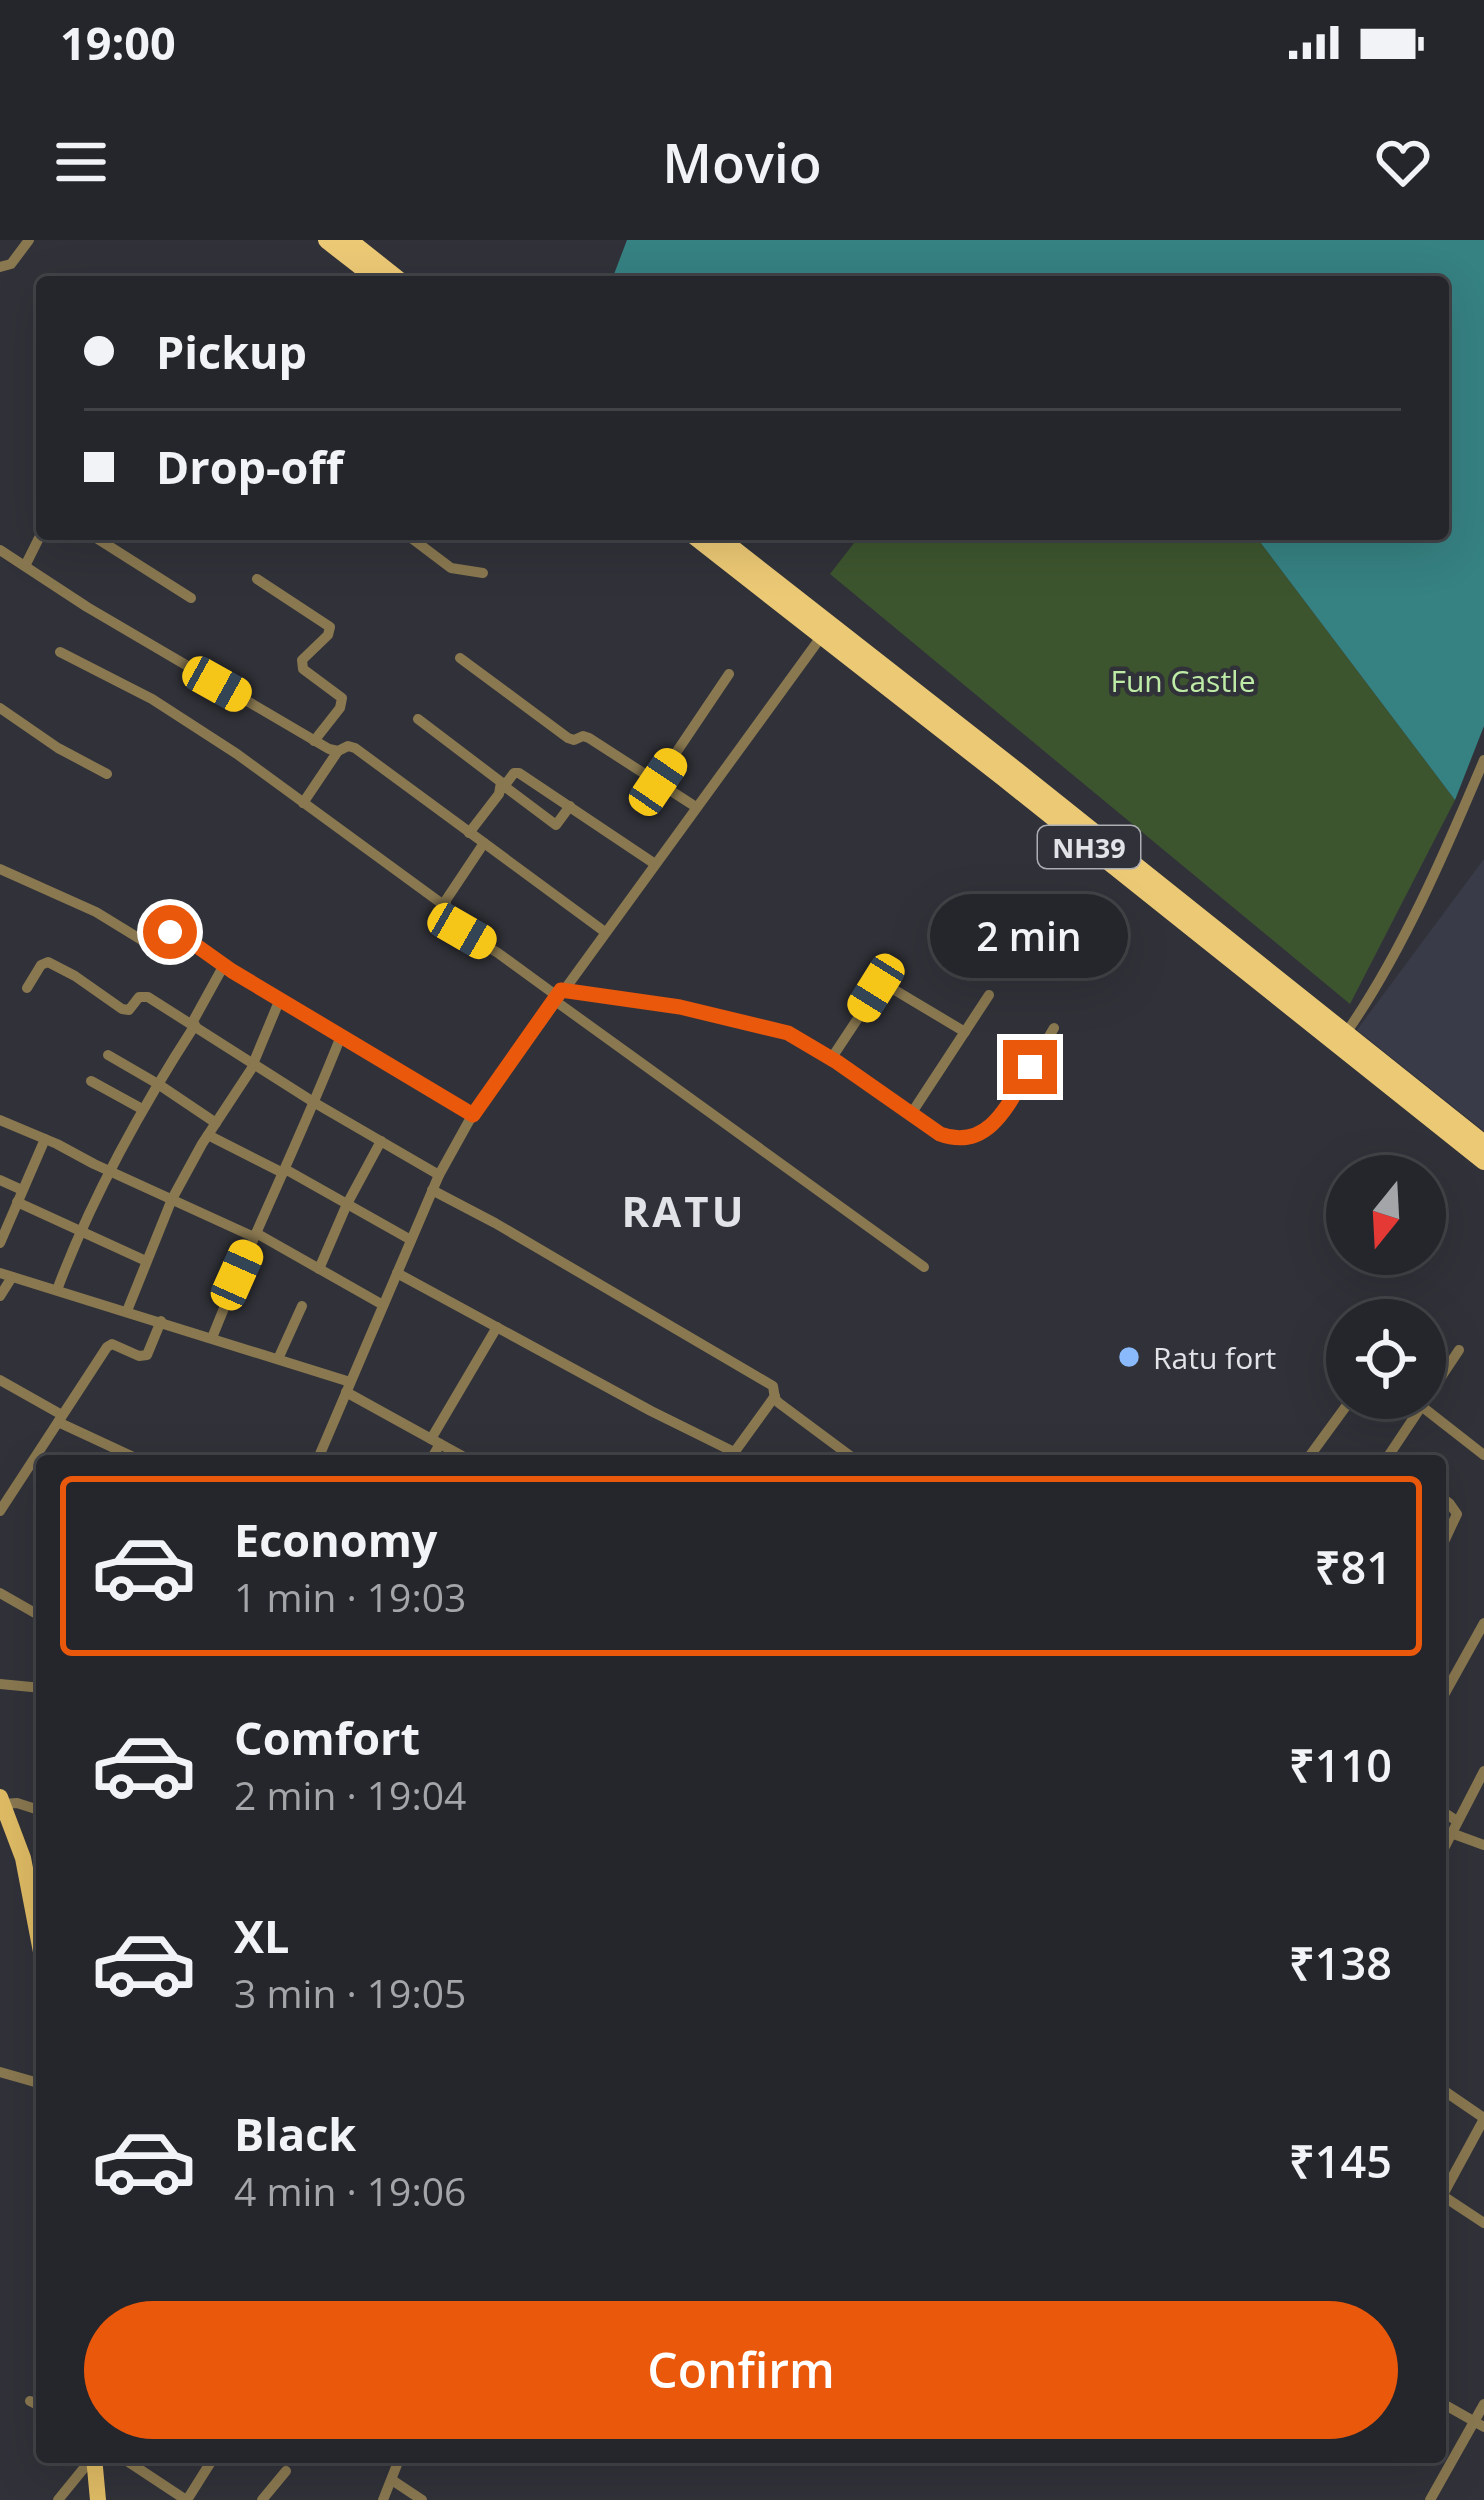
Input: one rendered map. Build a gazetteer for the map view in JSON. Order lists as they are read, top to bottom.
{
  "streets": {
    "highway": ["NH39"]
  },
  "districts": ["RATU"],
  "parks": ["Fun Castle"],
  "places": ["Ratu fort"],
  "north": "bottom",
  "page": {
    "status": "19:00",
    "header": "Movio",
    "banner": ["Pickup", "Drop-off"],
    "bubble": "2 min",
    "list": [
      {
        "name": "Economy",
        "note": "1 min · 19:03",
        "value": "₹81"
      },
      {
        "name": "Comfort",
        "note": "2 min · 19:04",
        "value": "₹110"
      },
      {
        "name": "XL",
        "note": "3 min · 19:05",
        "value": "₹138"
      },
      {
        "name": "Black",
        "note": "4 min · 19:06",
        "value": "₹145"
      }
    ],
    "buttons": "Confirm"
  }
}
